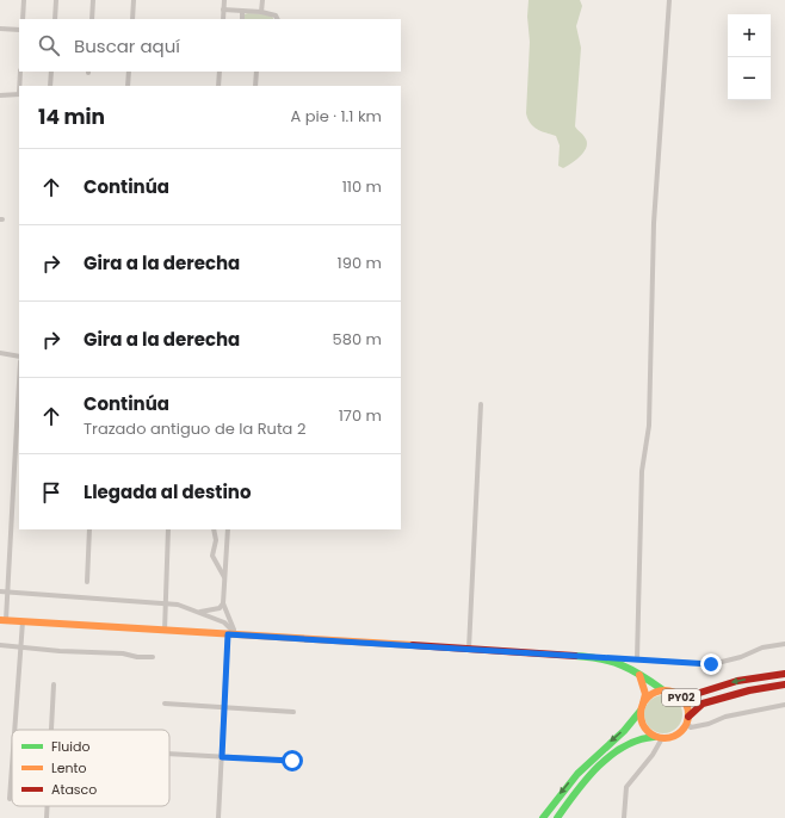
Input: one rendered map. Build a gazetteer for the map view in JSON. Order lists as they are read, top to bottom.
{
  "streets": {
    "main road": ["PY02"]
  },
  "legend": ["Fluido", "Lento", "Atasco"],
  "page": {
    "map_buttons": ["+", "−"],
    "search": "Buscar aquí",
    "heading": ["14 min", "A pie · 1.1 km"],
    "list": [
      ["Continúa", "110 m"],
      ["Gira a la derecha", "190 m"],
      ["Gira a la derecha", "580 m"],
      ["Continúa", "Trazado antiguo de la Ruta 2", "170 m"],
      "Llegada al destino"
    ]
  }
}
